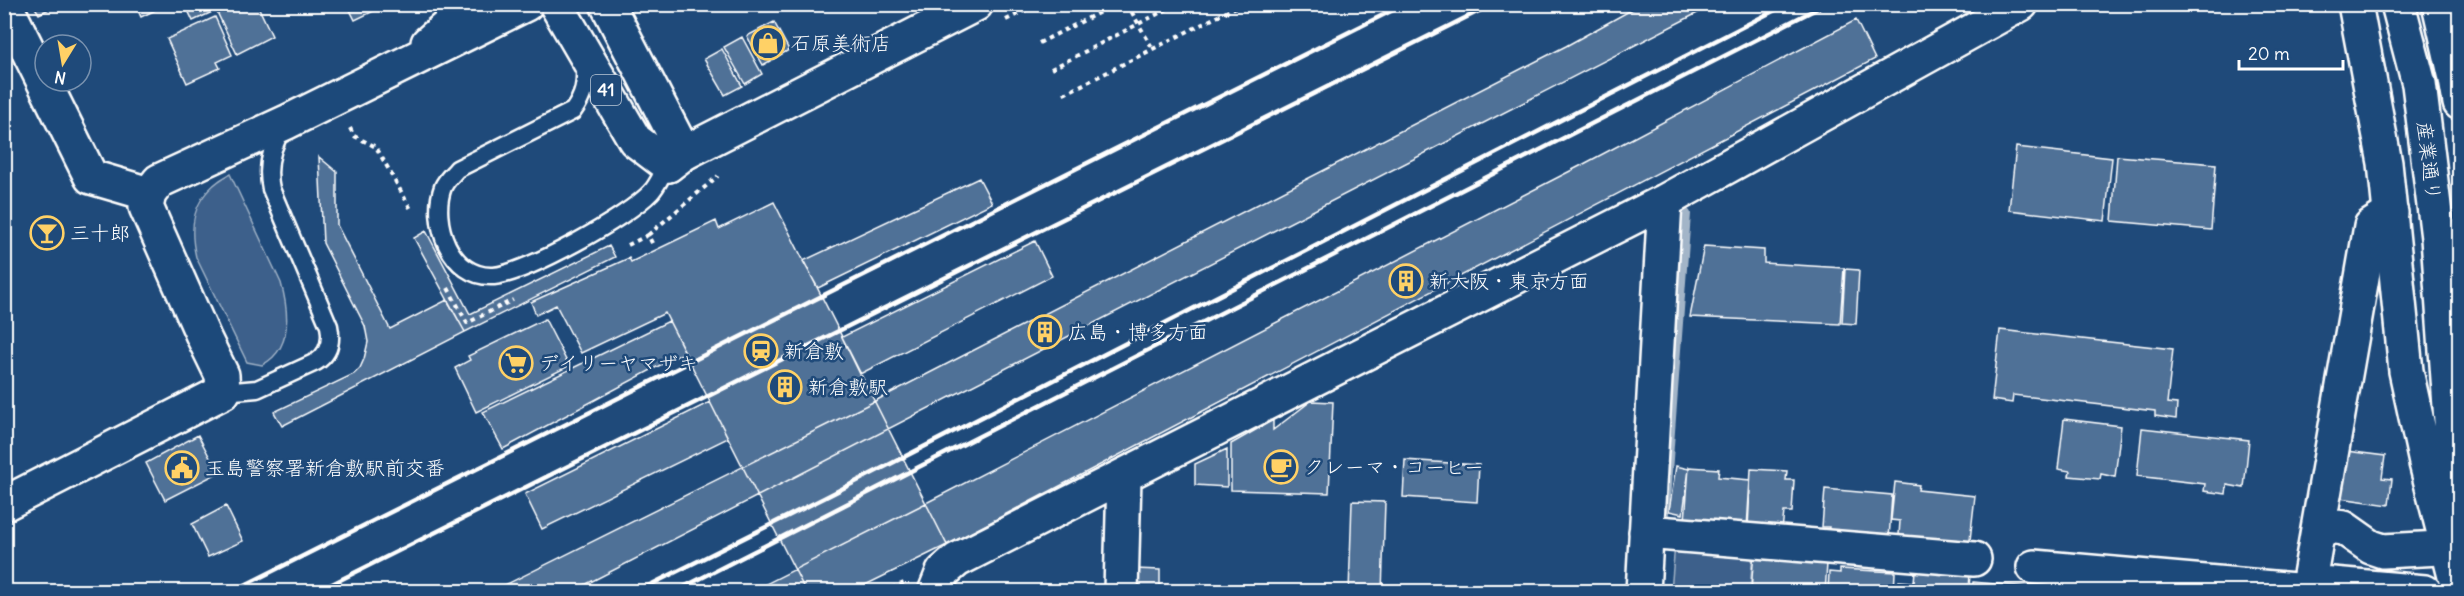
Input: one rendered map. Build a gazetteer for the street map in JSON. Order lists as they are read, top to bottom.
{
  "streets": {
    "street": ["41", "産業通り"]
  },
  "places": {
    "shop": ["石原美術店"],
    "bar": ["三十郎"],
    "building": ["新大阪・東京方面", "広島・博多方面", "新倉敷駅"],
    "station": ["新倉敷"],
    "supermarket": ["デイリーヤマザキ"],
    "cafe": ["クレーマ・コーヒー"],
    "public building": ["玉島警察署新倉敷駅前交番"]
  },
  "scale_bar": "20 m",
  "north": "bottom"
}
